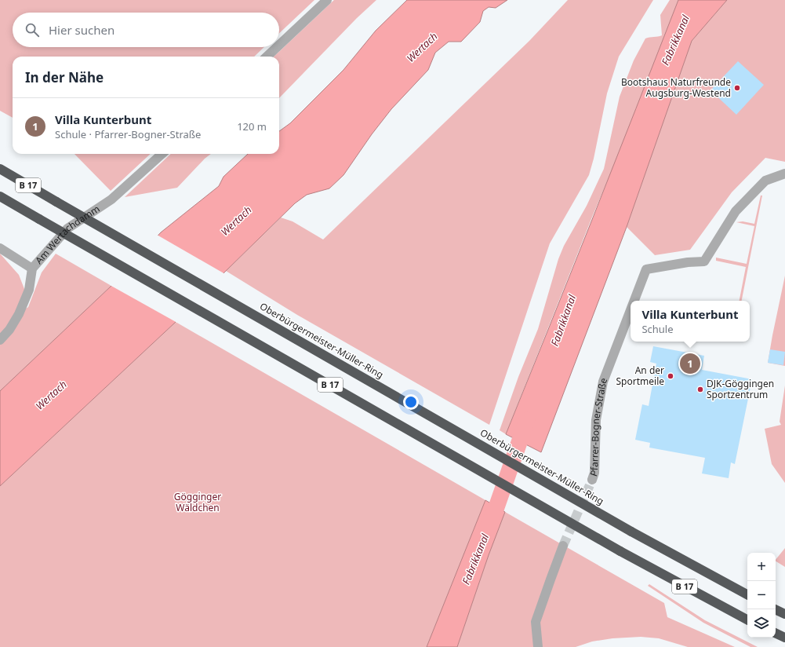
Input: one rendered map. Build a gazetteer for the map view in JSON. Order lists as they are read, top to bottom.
{
  "streets": {
    "highway": ["B 17", "Oberbürgermeister-Müller-Ring"],
    "street": ["Am Wertachdamm", "Pfarrer-Bogner-Straße"]
  },
  "water": ["Fabrikkanal", "Wertach"],
  "parks": ["Gögginger Wäldchen"],
  "places": ["Bootshaus Naturfreunde Augsburg-Westend", "An der Sportmeile", "DJK-Göggingen Sportzentrum"],
  "page": {
    "search": "Hier suchen",
    "heading": "In der Nähe",
    "list": [
      {
        "mark": "1",
        "name": "Villa Kunterbunt",
        "note": "Schule · Pfarrer-Bogner-Straße",
        "value": "120 m"
      }
    ],
    "popup": ["Villa Kunterbunt", "Schule"],
    "pins": "1",
    "map_buttons": ["+", "−"]
  }
}
